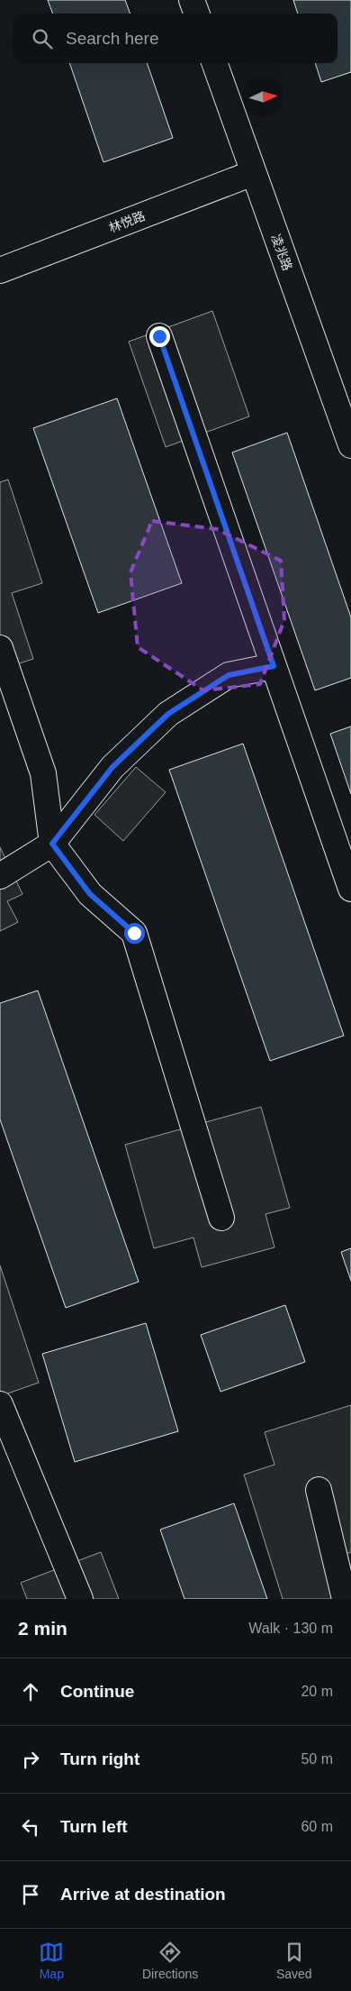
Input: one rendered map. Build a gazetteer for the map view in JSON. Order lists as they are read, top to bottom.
{
  "streets": {
    "street": ["林悦路", "凌兆路"]
  },
  "crossings": [
    ["林悦路", "凌兆路"]
  ],
  "north": "right",
  "page": {
    "search": "Search here",
    "heading": ["2 min", "Walk · 130 m"],
    "list": [
      ["Continue", "20 m"],
      ["Turn right", "50 m"],
      ["Turn left", "60 m"],
      "Arrive at destination"
    ],
    "nav": ["Map", "Directions", "Saved"]
  }
}
